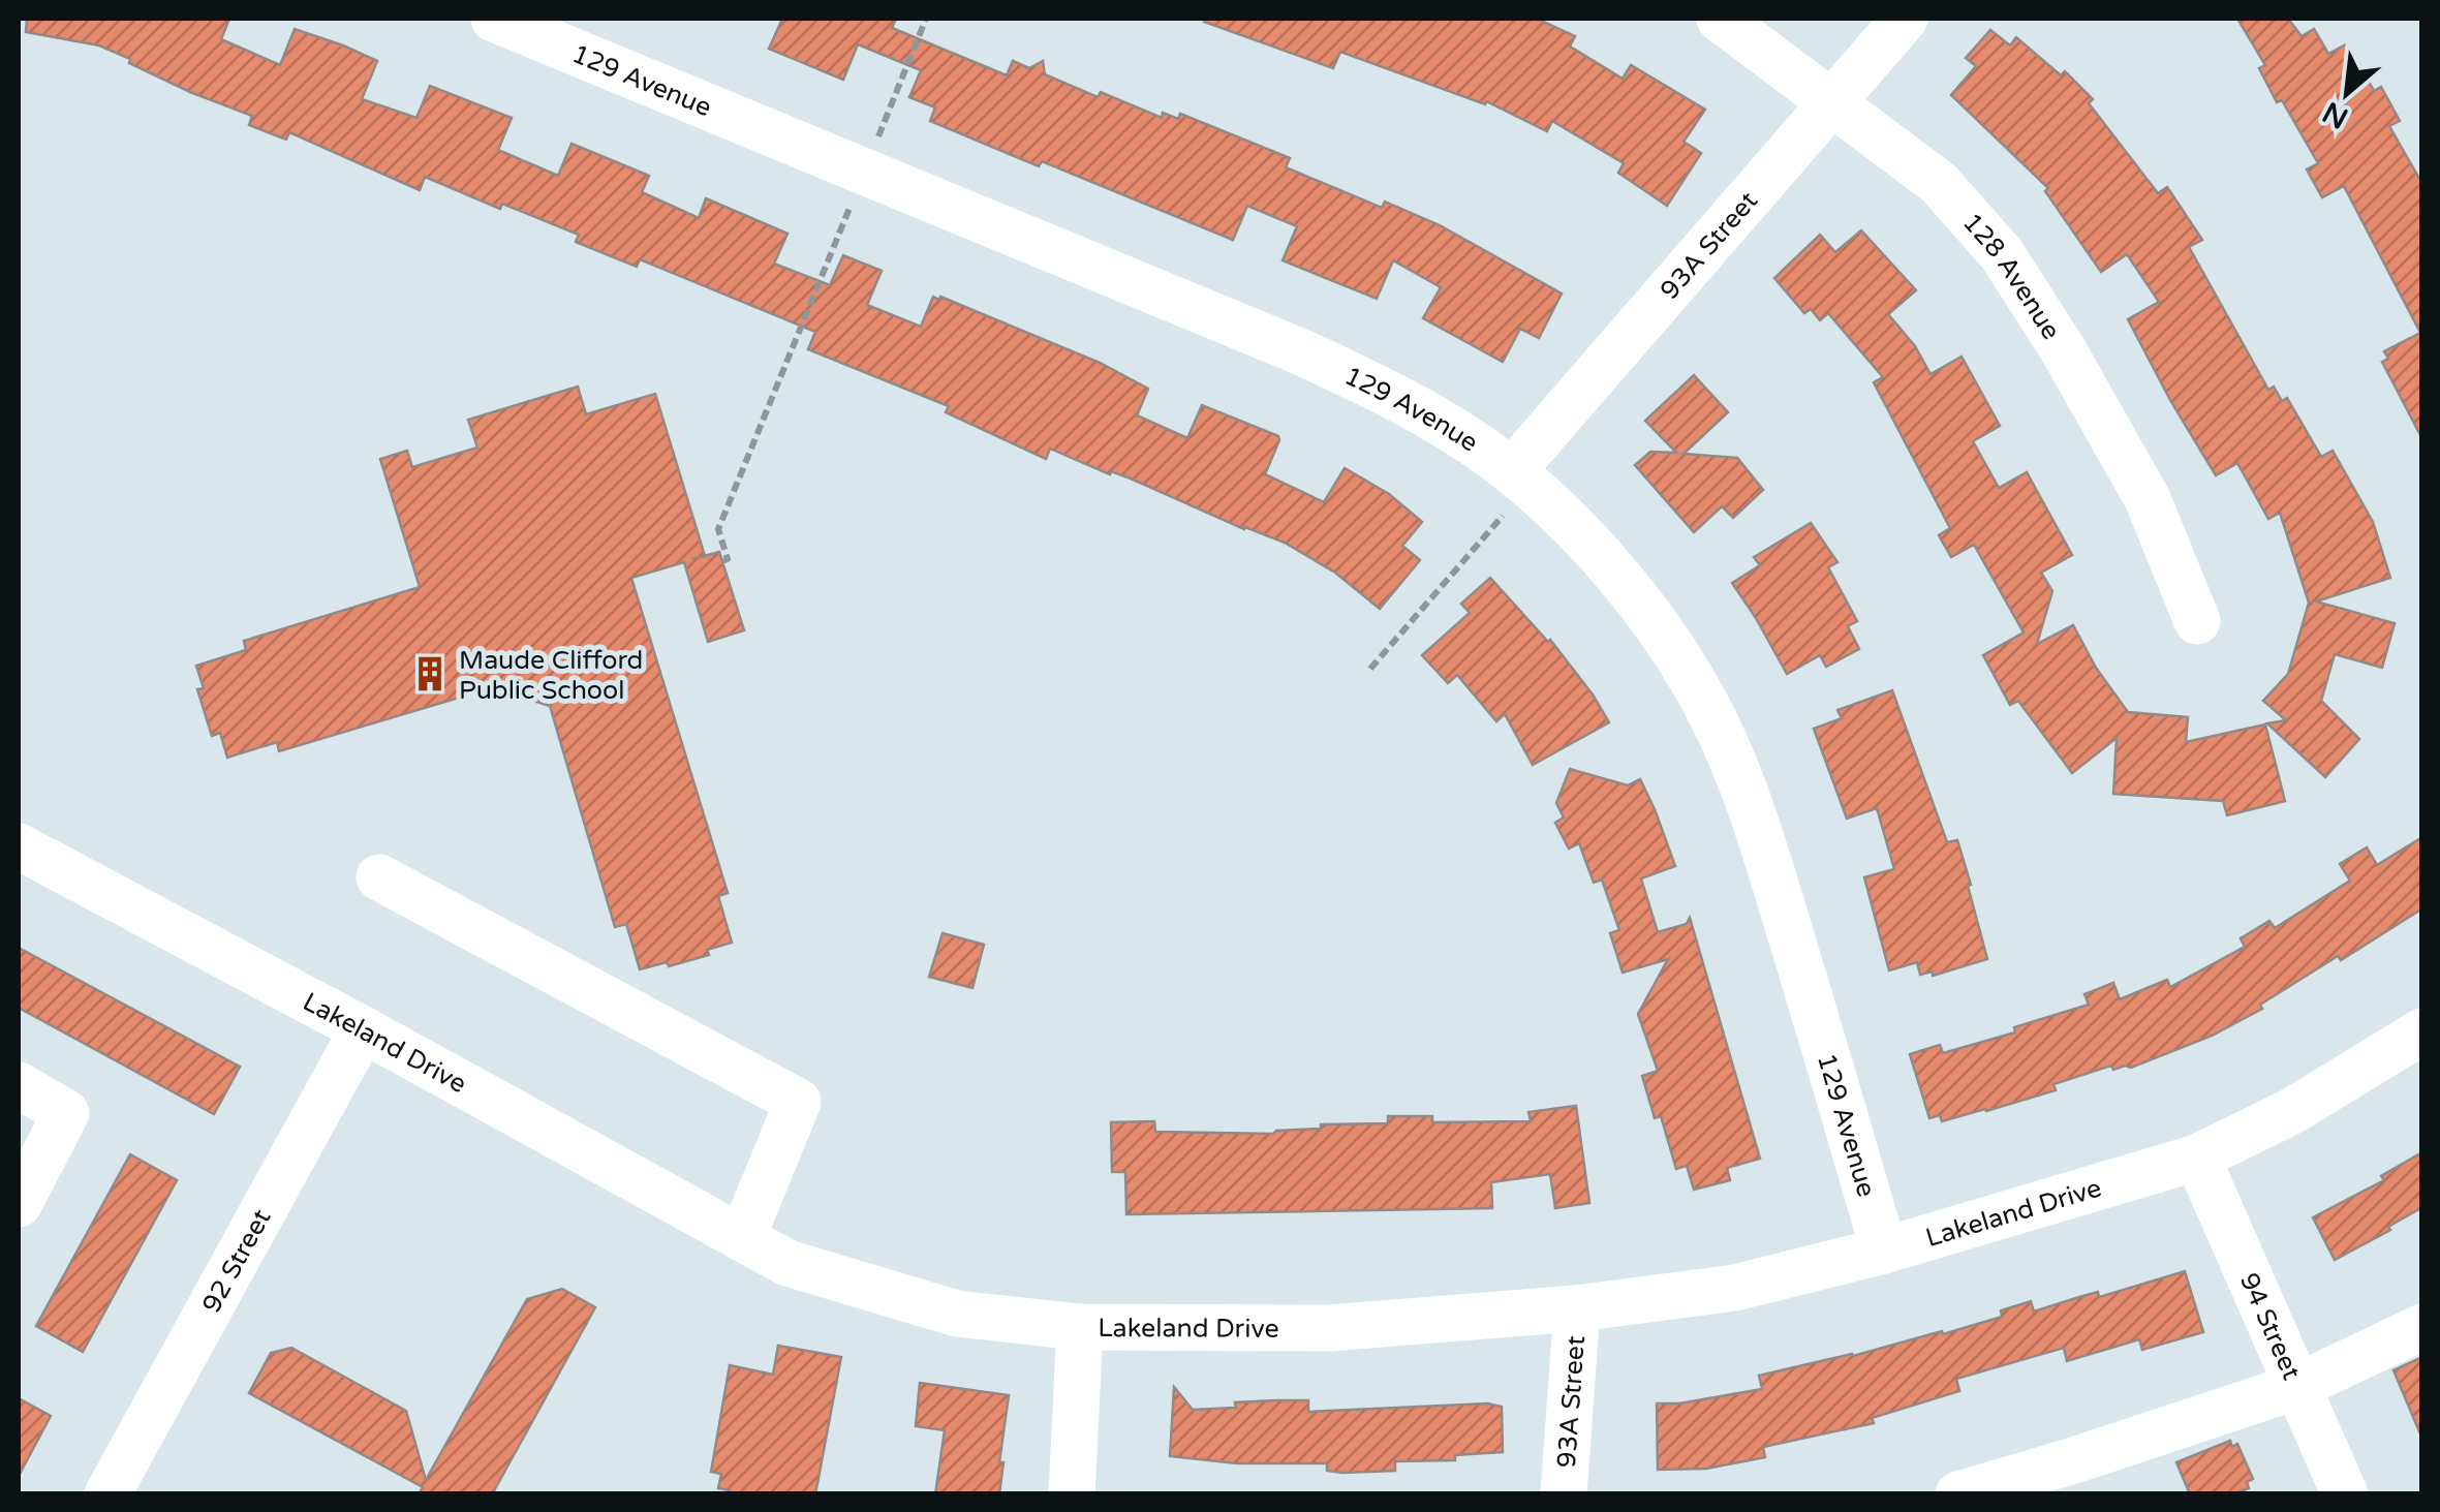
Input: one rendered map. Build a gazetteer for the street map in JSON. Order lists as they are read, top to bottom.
{
  "streets": {
    "street": [
      "129 Avenue",
      "93A Street",
      "128 Avenue",
      "Lakeland Drive",
      "92 Street",
      "94 Street"
    ]
  },
  "crossings": [
    ["129 Avenue", "93A Street"],
    ["129 Avenue", "Lakeland Drive"],
    ["93A Street", "128 Avenue"],
    ["93A Street", "Lakeland Drive"],
    ["Lakeland Drive", "92 Street"],
    ["Lakeland Drive", "94 Street"]
  ],
  "places": {
    "building": ["Maude Clifford Public School"]
  },
  "north": "bottom left"
}
